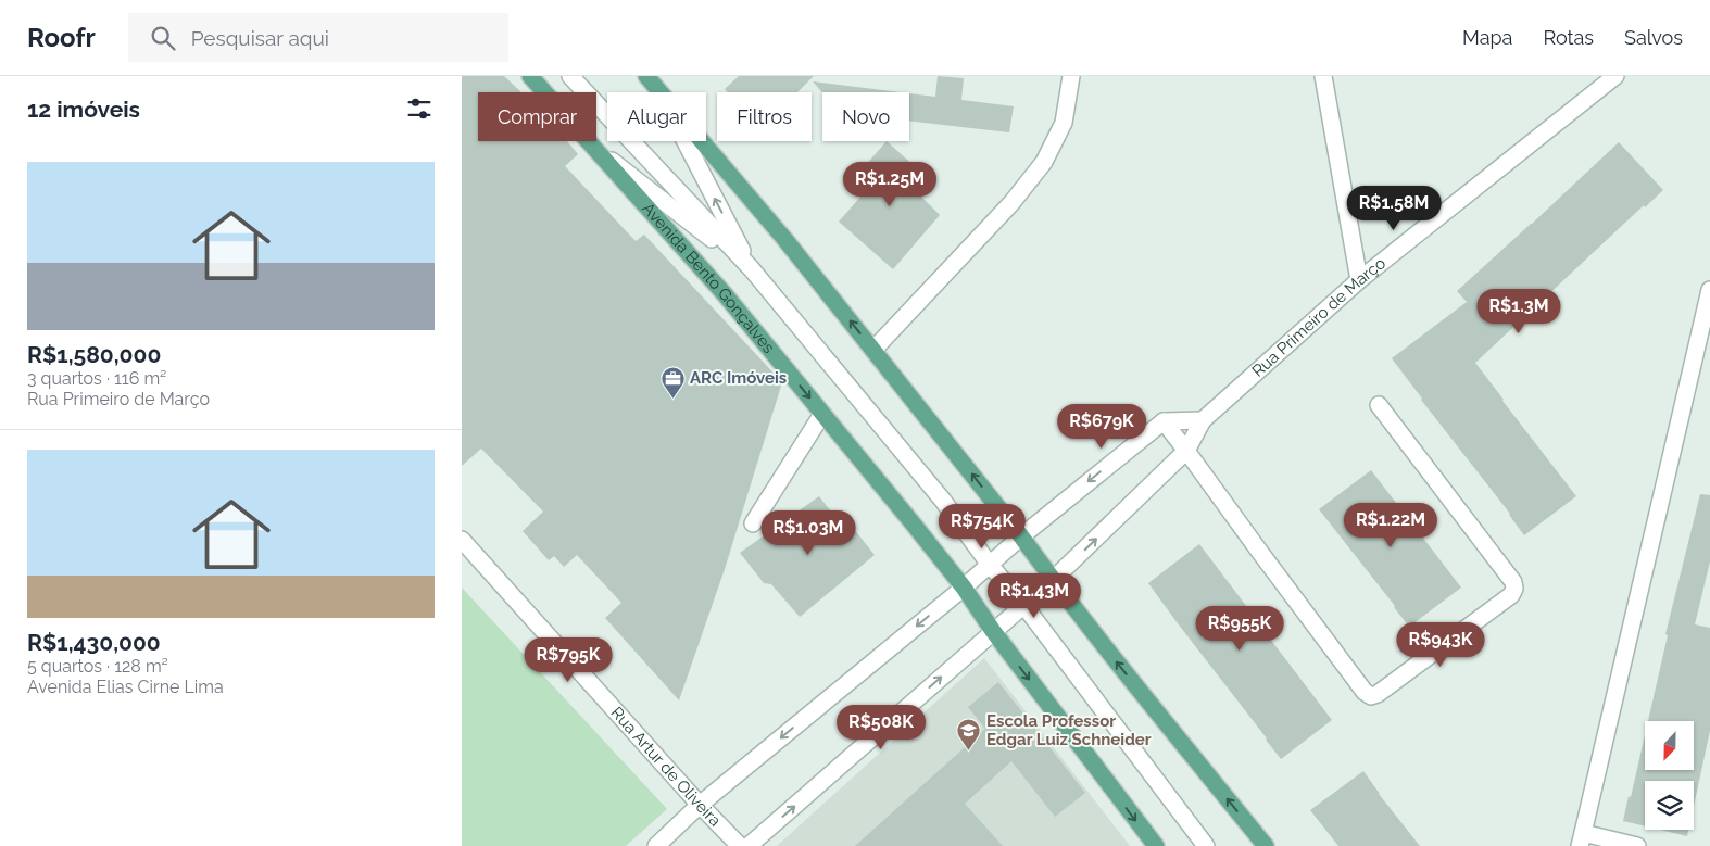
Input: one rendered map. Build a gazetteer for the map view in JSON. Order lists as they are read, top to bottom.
{
  "streets": {
    "main road": ["Avenida Bento Gonçalves"],
    "street": ["Rua Primeiro de Março", "Rua Artur de Oliveira"]
  },
  "crossings": [
    ["Avenida Bento Gonçalves", "Rua Primeiro de Março"]
  ],
  "places": {
    "office": ["ARC Imóveis"],
    "school or university": ["Escola Professor Edgar Luiz Schneider"]
  },
  "north": "bottom",
  "page": {
    "header": "Roofr",
    "search": "Pesquisar aqui",
    "nav": ["Mapa", "Rotas", "Salvos"],
    "heading": "12 imóveis",
    "chip": [
      "Comprar",
      "Alugar",
      "Filtros",
      "Novo"
    ],
    "list": [
      {
        "name": "R$1,580,000",
        "note": "3 quartos · 116 m² · Rua Primeiro de Março"
      },
      {
        "name": "R$1,430,000",
        "note": "5 quartos · 128 m² · Avenida Elias Cirne Lima"
      }
    ],
    "price": [
      "R$1.25M",
      "R$1.58M",
      "R$1.3M",
      "R$679K",
      "R$1.22M",
      "R$754K",
      "R$1.03M",
      "R$1.43M",
      "R$955K",
      "R$943K",
      "R$795K",
      "R$508K"
    ]
  }
}
